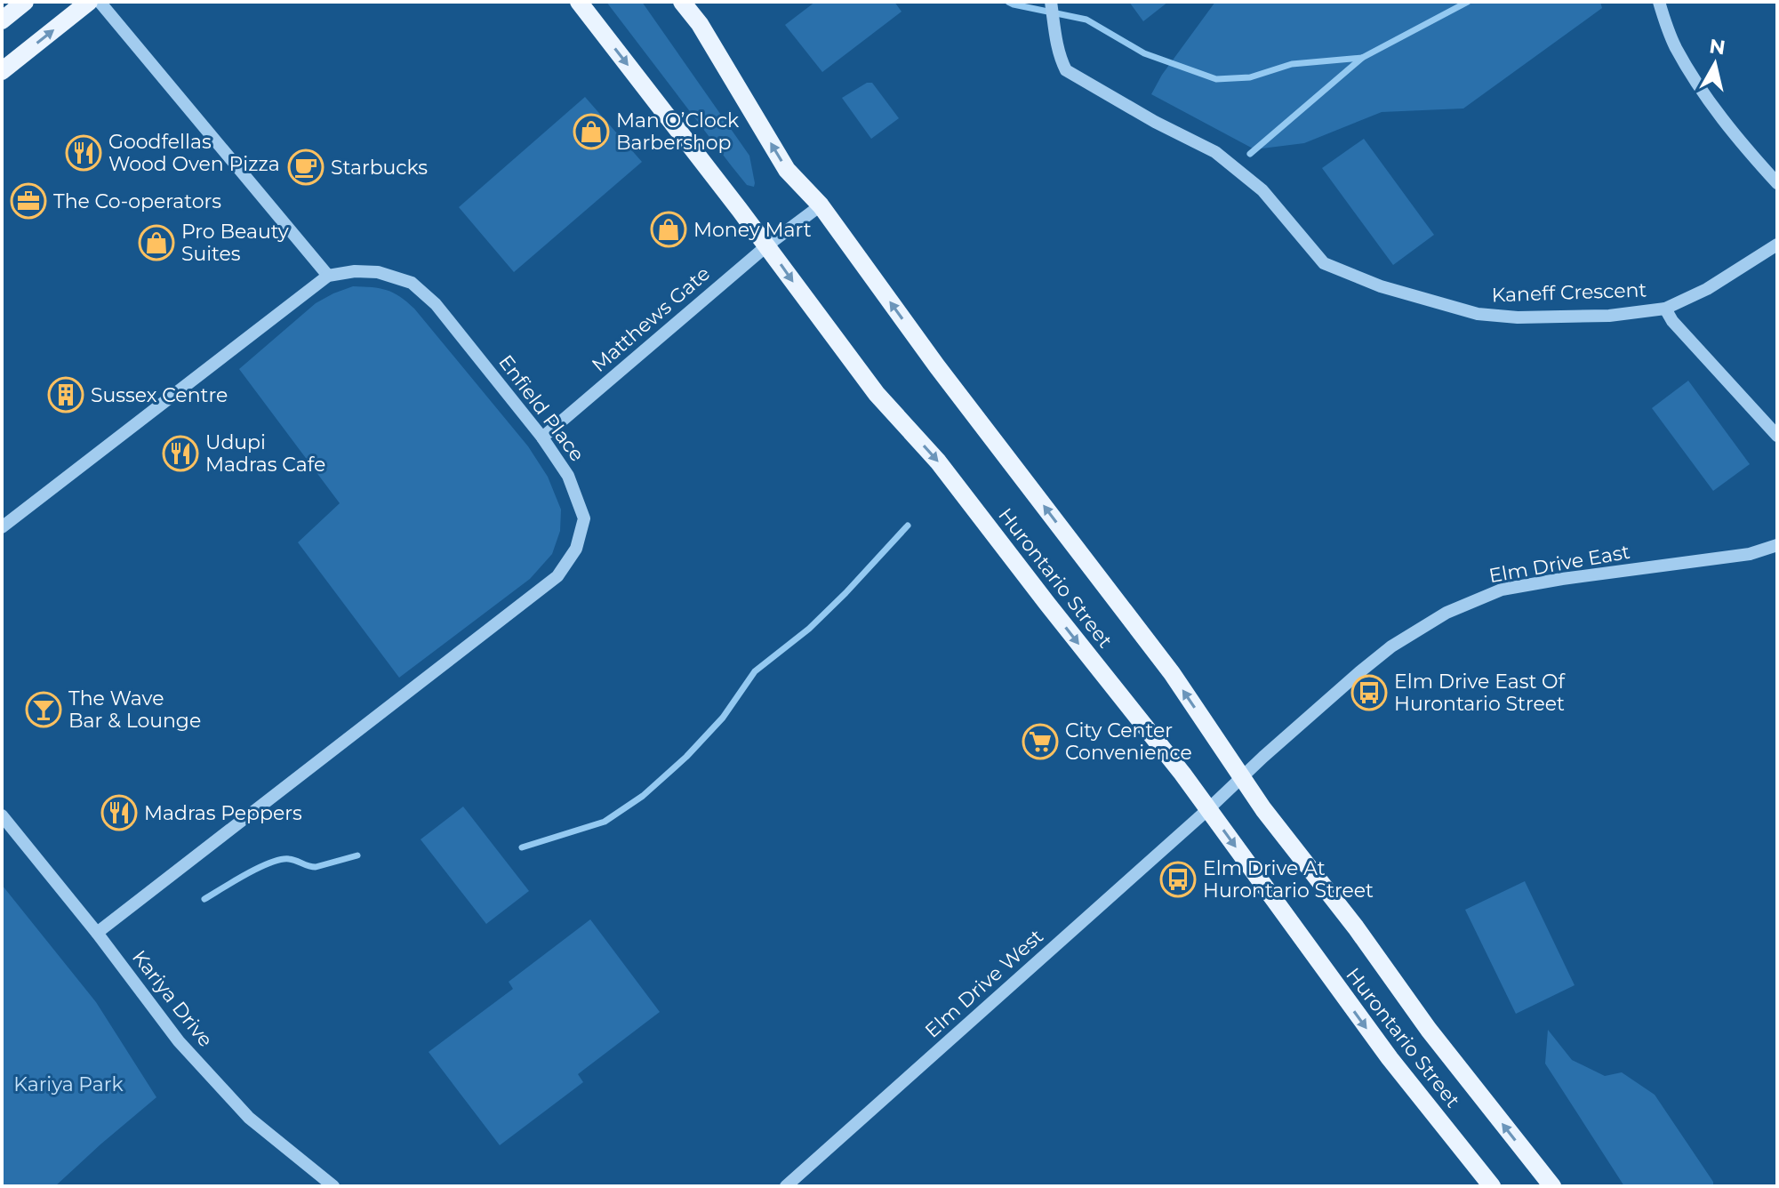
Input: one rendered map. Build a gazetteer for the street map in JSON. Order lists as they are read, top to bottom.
{
  "streets": {
    "main road": ["Hurontario Street"],
    "street": [
      "Kaneff Crescent",
      "Matthews Gate",
      "Enfield Place",
      "Elm Drive East",
      "Elm Drive West",
      "Kariya Drive"
    ]
  },
  "crossings": [
    ["Matthews Gate", "Enfield Place"],
    ["Matthews Gate", "Hurontario Street"],
    ["Enfield Place", "Kariya Drive"],
    ["Elm Drive East", "Hurontario Street"],
    ["Elm Drive East", "Elm Drive West"],
    ["Hurontario Street", "Elm Drive West"]
  ],
  "parks": ["Kariya Park"],
  "places": {
    "shop": ["Man O’Clock Barbershop", "Money Mart", "Pro Beauty Suites"],
    "restaurant": ["Goodfellas Wood Oven Pizza", "Udupi Madras Cafe", "Madras Peppers"],
    "cafe": ["Starbucks"],
    "office": ["The Co-operators"],
    "building": ["Sussex Centre"],
    "bus stop": ["Elm Drive East Of Hurontario Street", "Elm Drive At Hurontario Street"],
    "bar": ["The Wave Bar & Lounge"],
    "supermarket": ["City Center Convenience"]
  },
  "north": "top"
}
